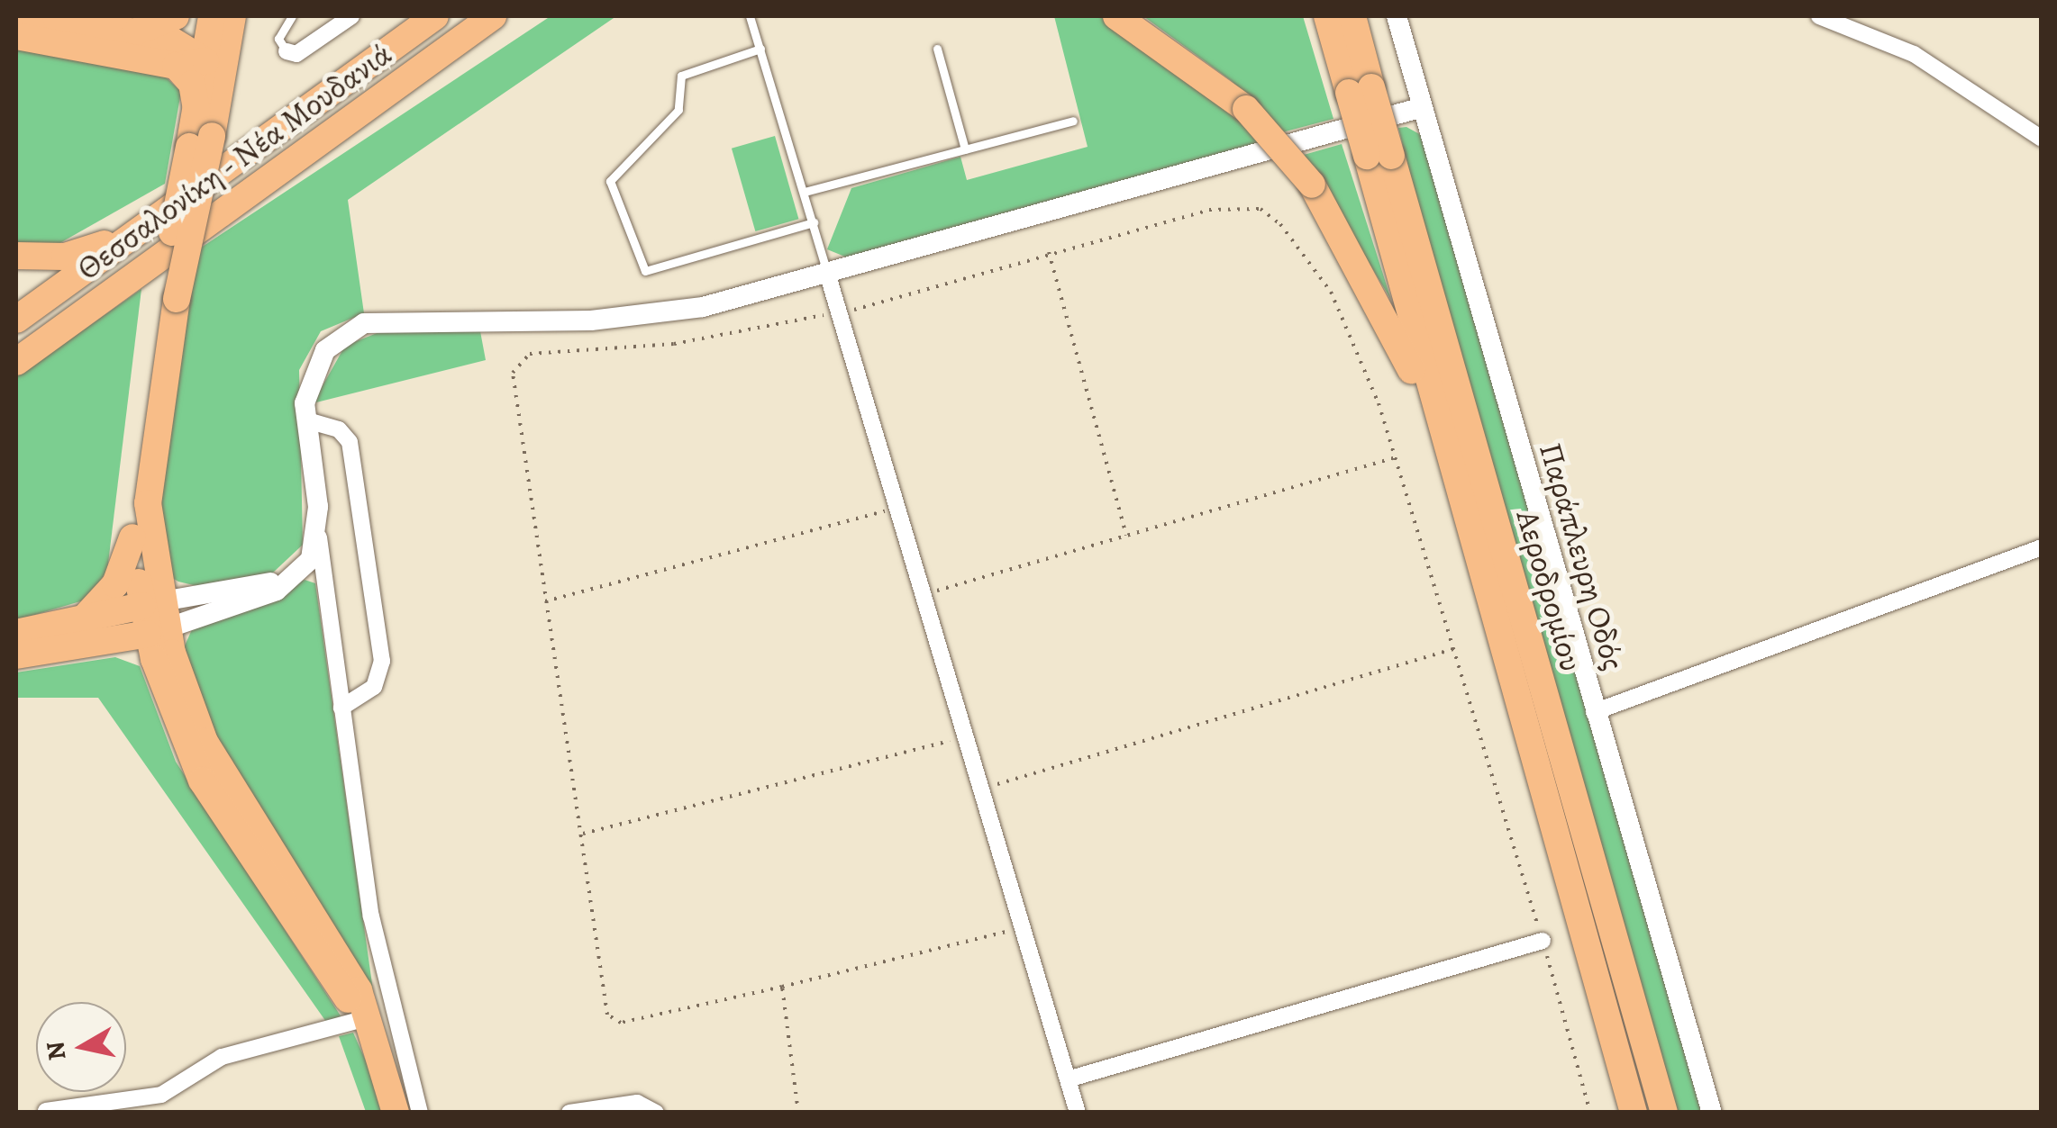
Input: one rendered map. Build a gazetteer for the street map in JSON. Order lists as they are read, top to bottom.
{
  "streets": {
    "main road": ["Θεσσαλονίκη - Νέα Μουδανιά", "Αεροδρομίου"],
    "street": ["Παράπλευρη Οδός"]
  },
  "north": "left"
}
